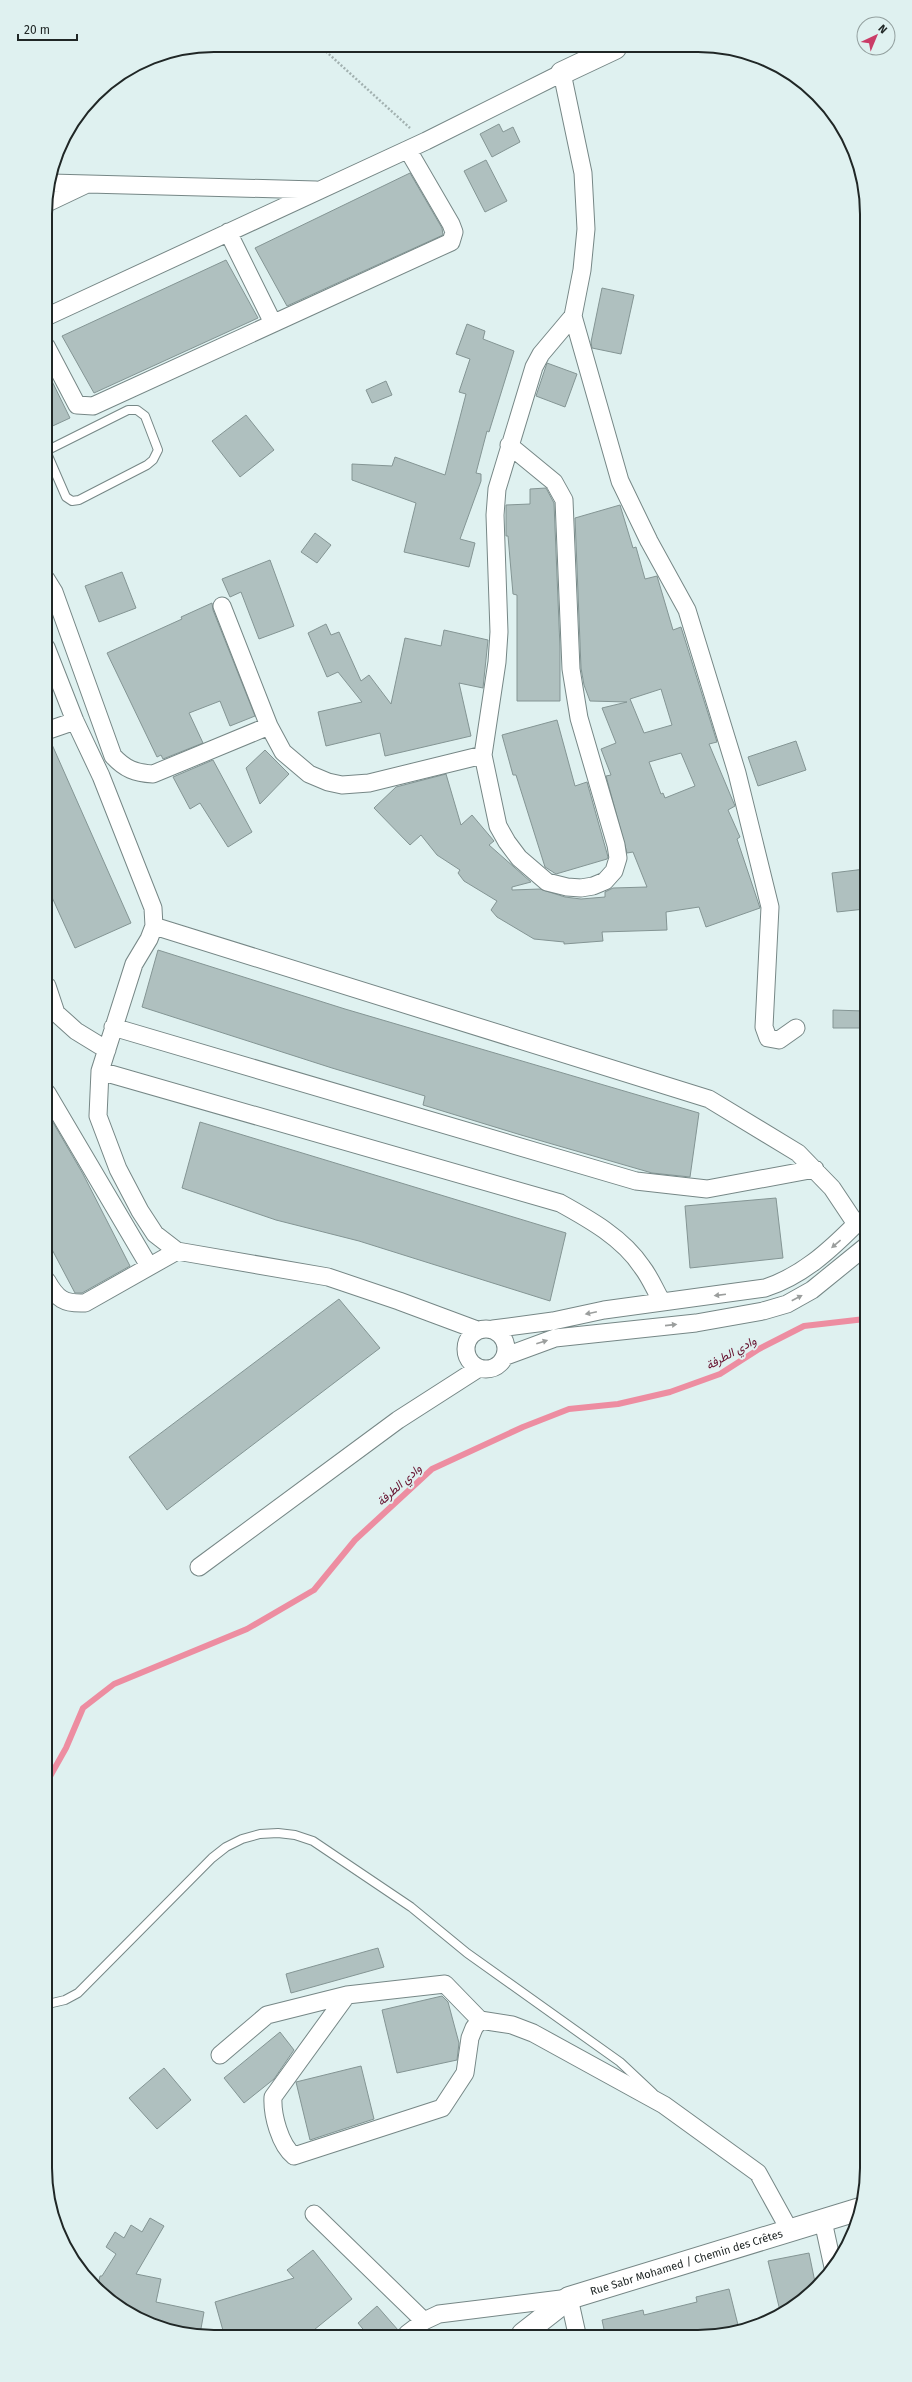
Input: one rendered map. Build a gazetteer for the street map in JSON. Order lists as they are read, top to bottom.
{
  "streets": {
    "street": ["Rue Sabr Mohamed / Chemin des Crêtes"]
  },
  "water": ["وادي الطرفة"],
  "scale_bar": "20 m",
  "north": "top right"
}
